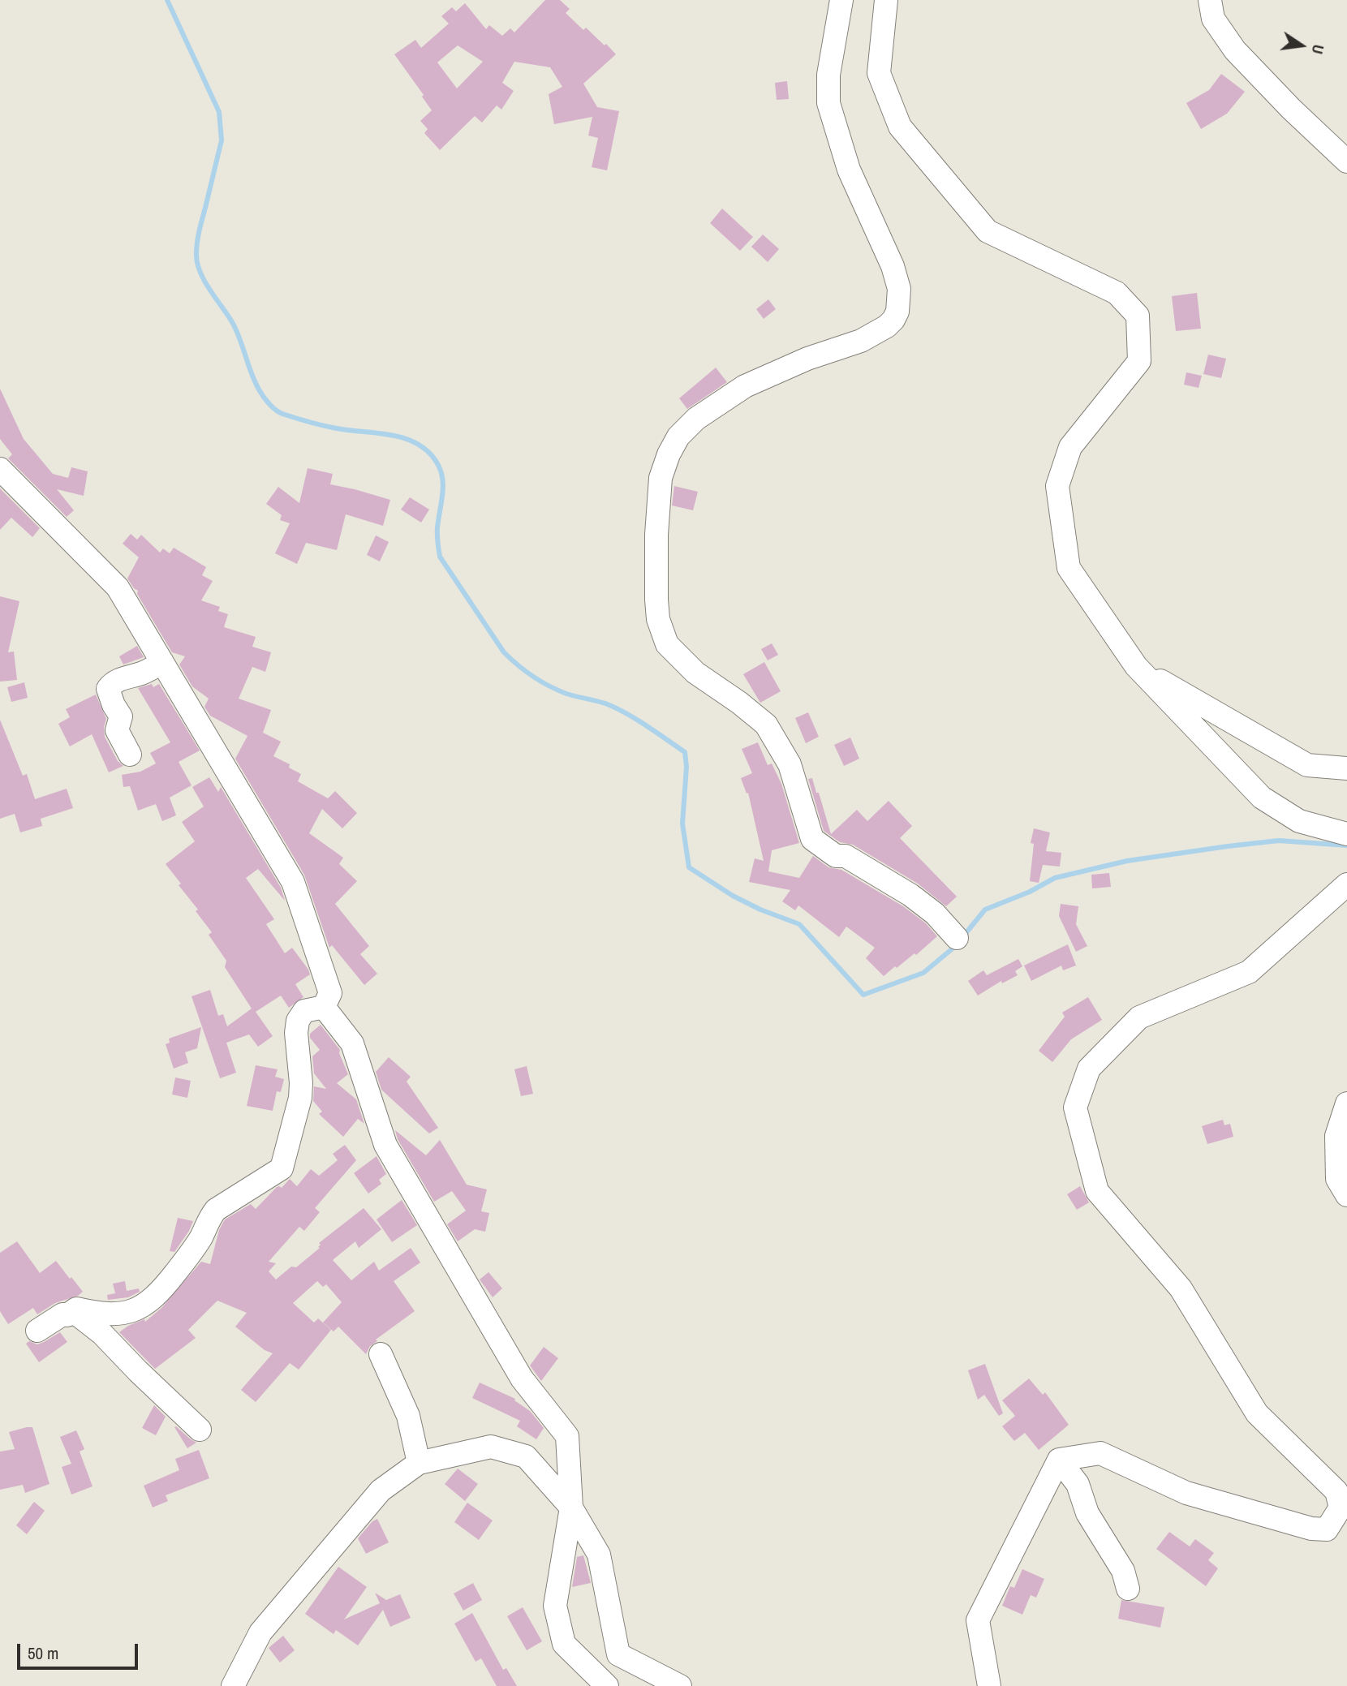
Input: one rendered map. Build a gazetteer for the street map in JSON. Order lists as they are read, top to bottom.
{
  "scale_bar": "50 m",
  "north": "right"
}
